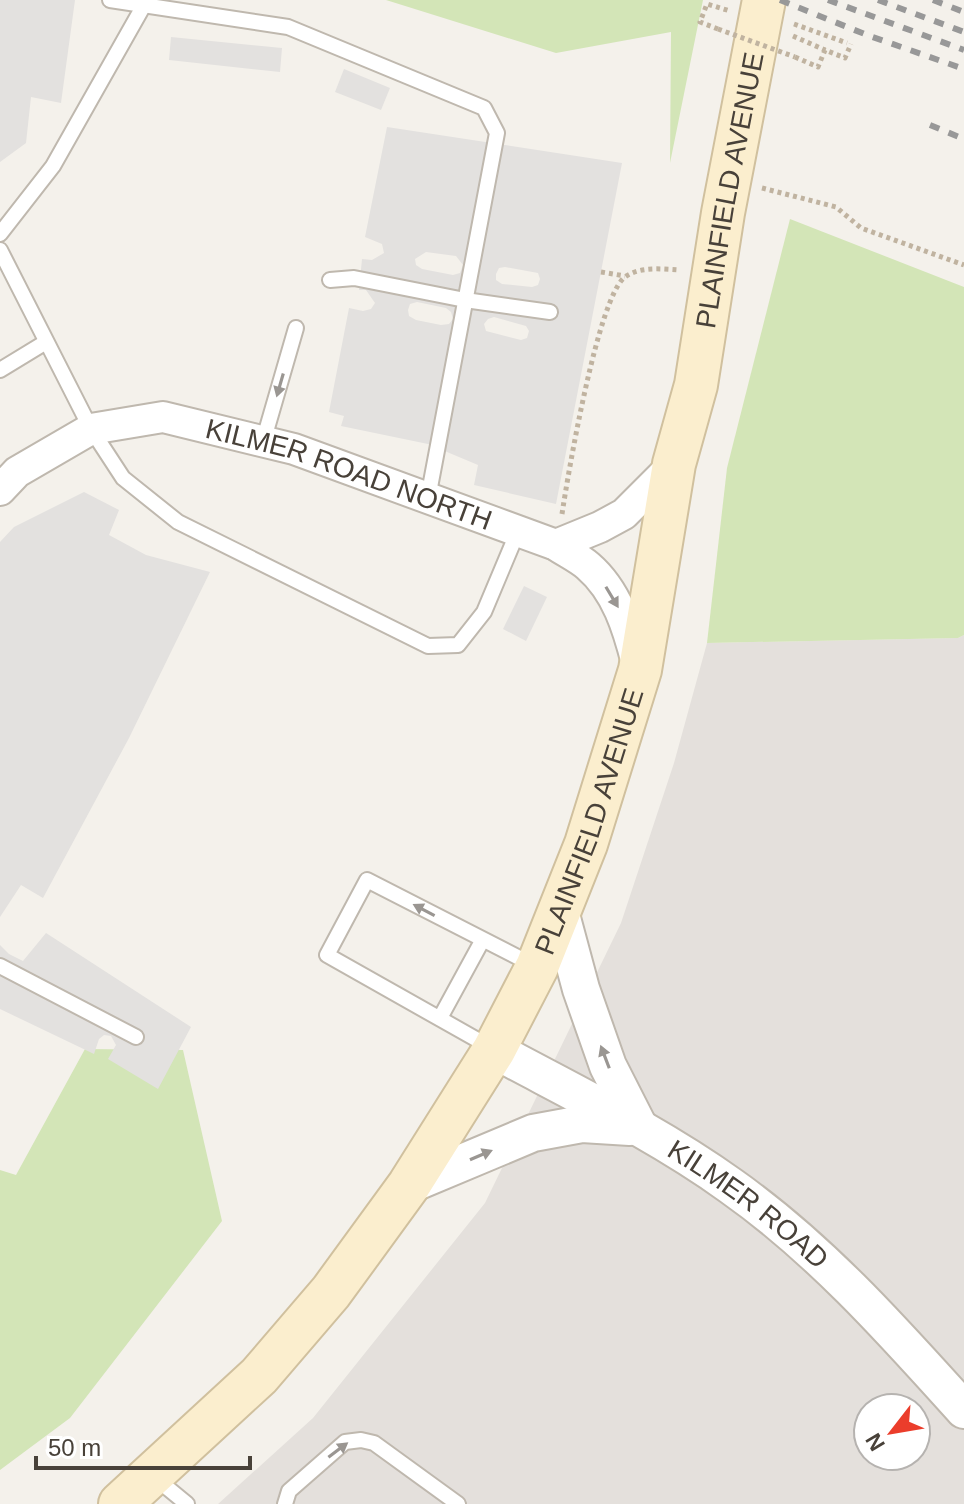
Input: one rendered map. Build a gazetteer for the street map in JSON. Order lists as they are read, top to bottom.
{
  "streets": {
    "main road": ["PLAINFIELD AVENUE"],
    "street": ["KILMER ROAD NORTH", "KILMER ROAD"]
  },
  "crossings": [
    ["PLAINFIELD AVENUE", "KILMER ROAD NORTH"],
    ["PLAINFIELD AVENUE", "KILMER ROAD"]
  ],
  "scale_bar": "50 m",
  "north": "bottom left"
}
